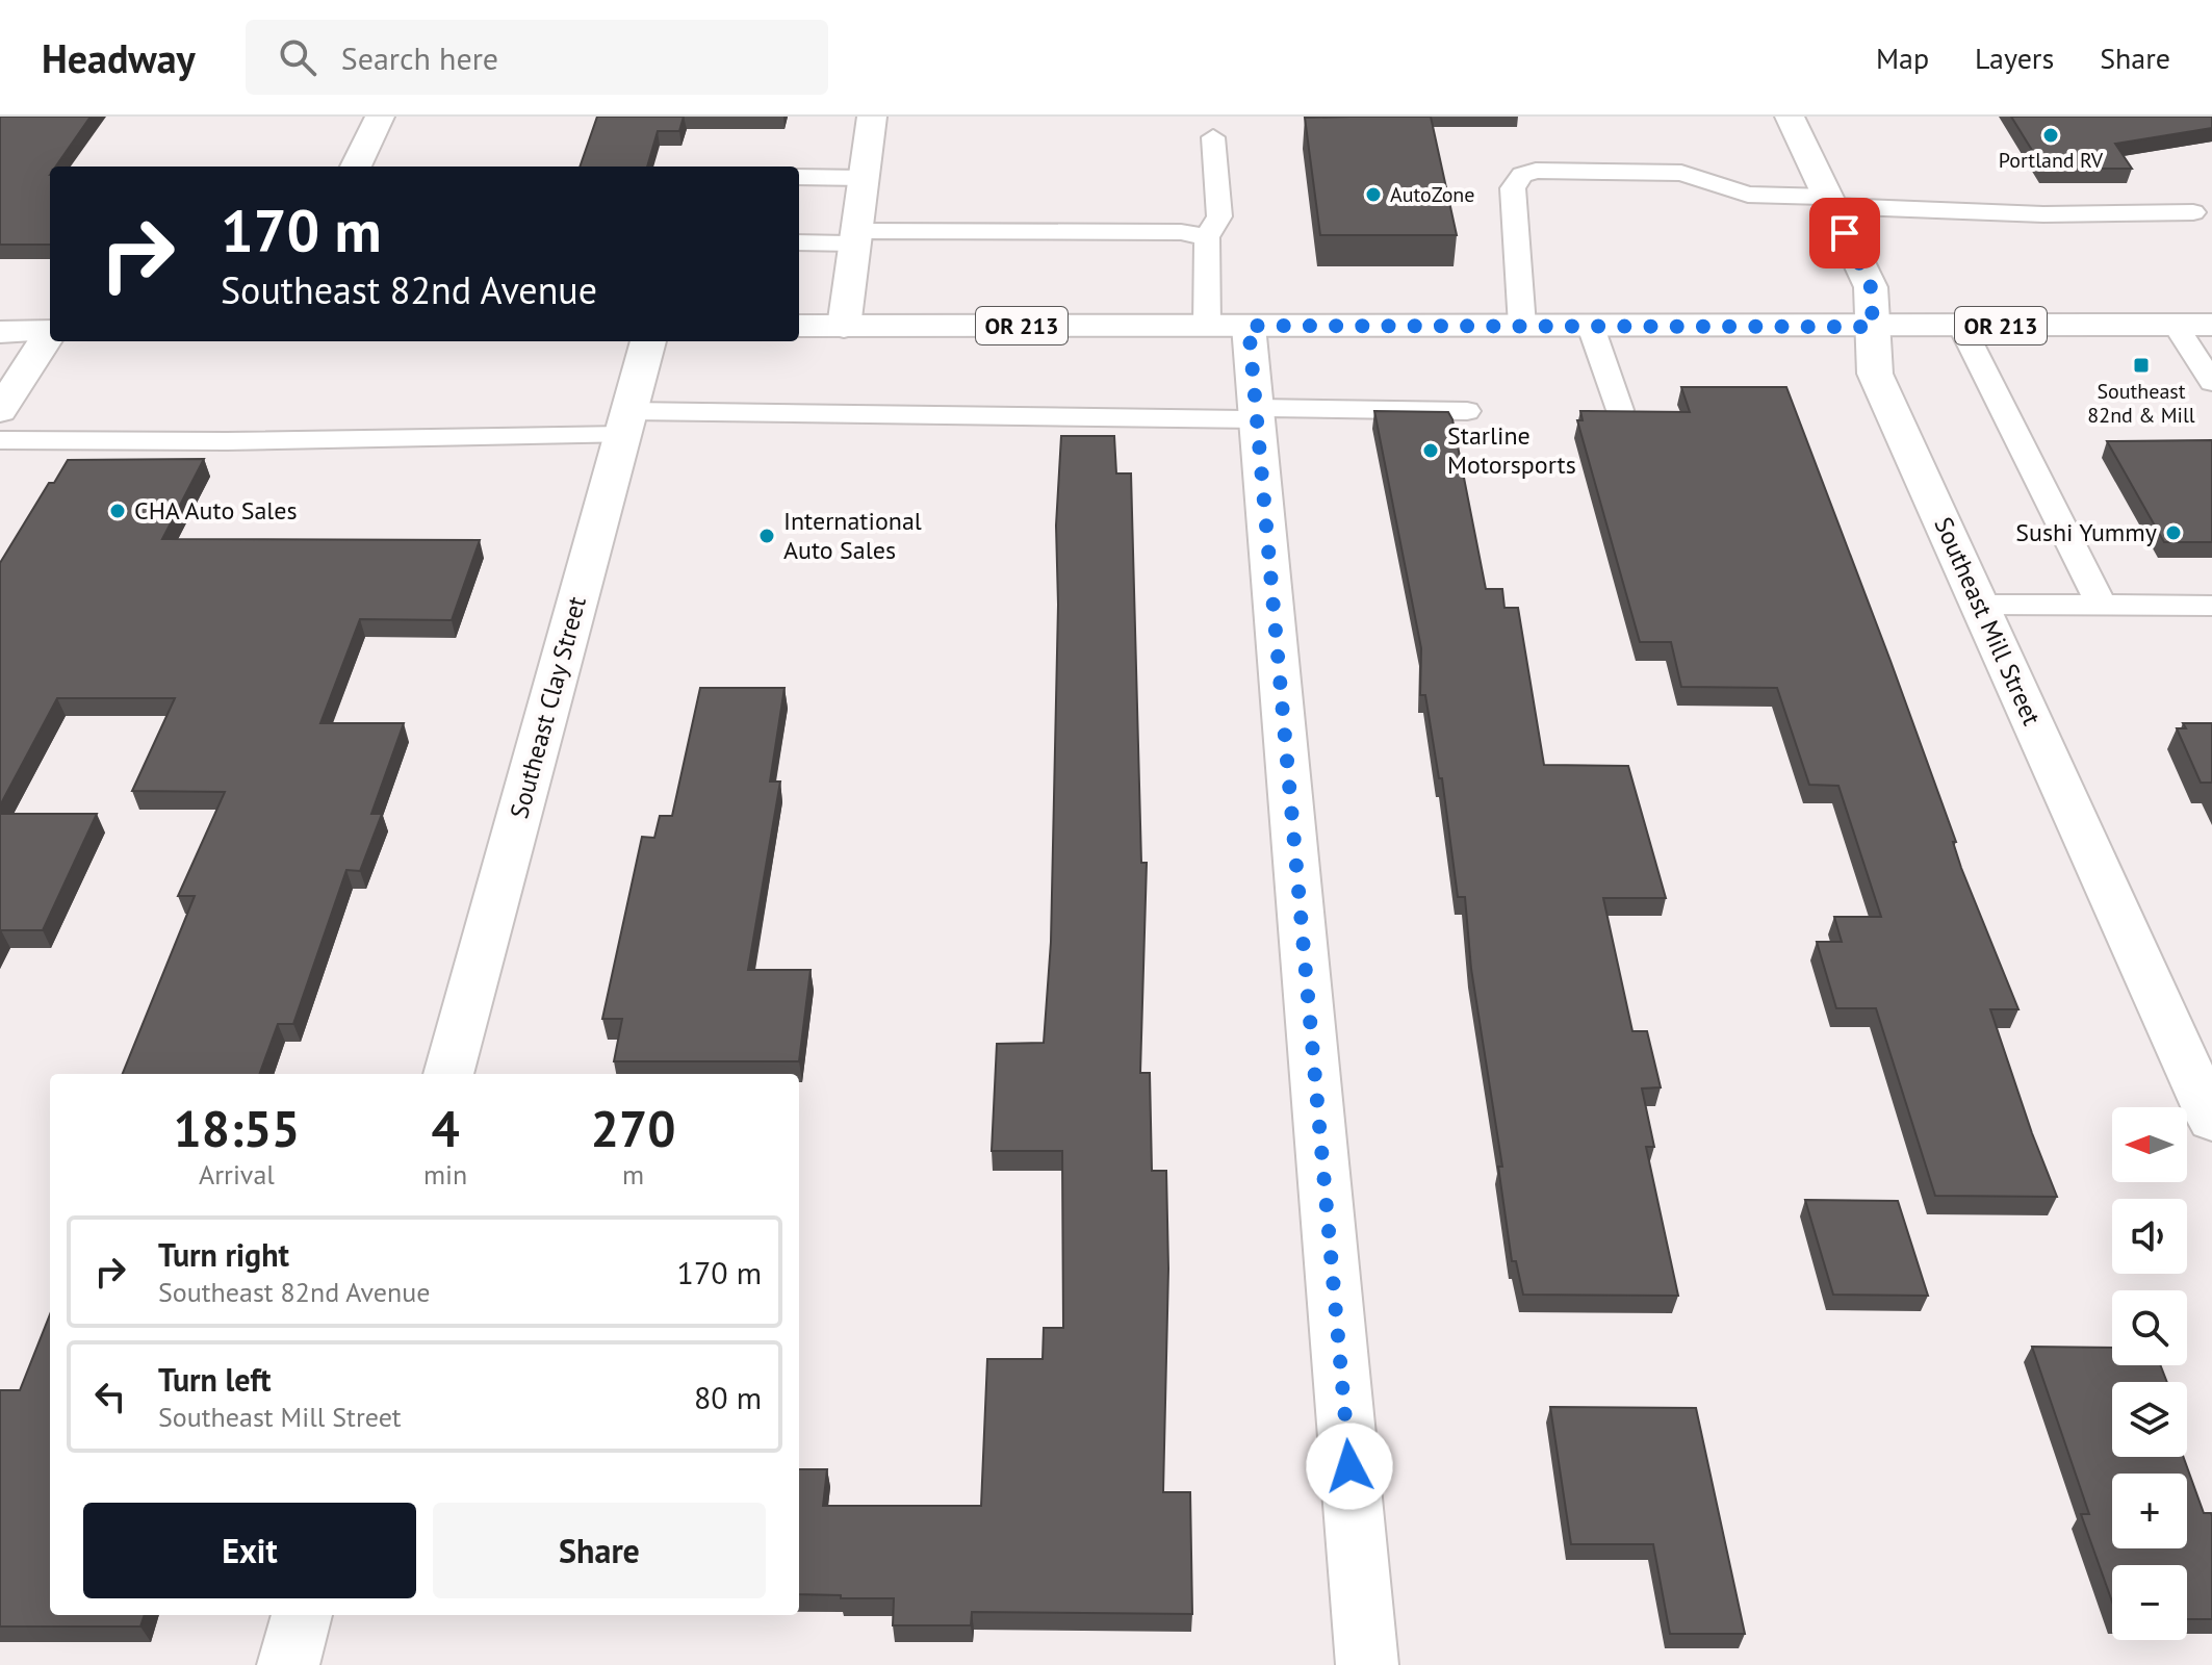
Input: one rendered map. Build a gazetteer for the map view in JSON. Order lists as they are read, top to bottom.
{
  "streets": {
    "street": ["OR 213", "Southeast Mill Street", "Southeast Clay Street"]
  },
  "crossings": [
    ["OR 213", "Southeast Mill Street"]
  ],
  "places": {
    "other": [
      "Portland RV",
      "AutoZone",
      "Starline Motorsports",
      "CHA Auto Sales",
      "Sushi Yummy",
      "International Auto Sales"
    ],
    "transit": ["Southeast 82nd & Mill"]
  },
  "north": "left",
  "page": {
    "header": "Headway",
    "search": "Search here",
    "nav": ["Map", "Layers", "Share"],
    "turn": ["170 m", "Southeast 82nd Avenue"],
    "eta": [
      "18:55",
      "Arrival",
      "4",
      "min",
      "270",
      "m"
    ],
    "map_buttons": ["+", "−"],
    "list": [
      {
        "name": "Turn right",
        "note": "Southeast 82nd Avenue",
        "value": "170 m"
      },
      {
        "name": "Turn left",
        "note": "Southeast Mill Street",
        "value": "80 m"
      }
    ],
    "buttons": ["Exit", "Share"]
  }
}
